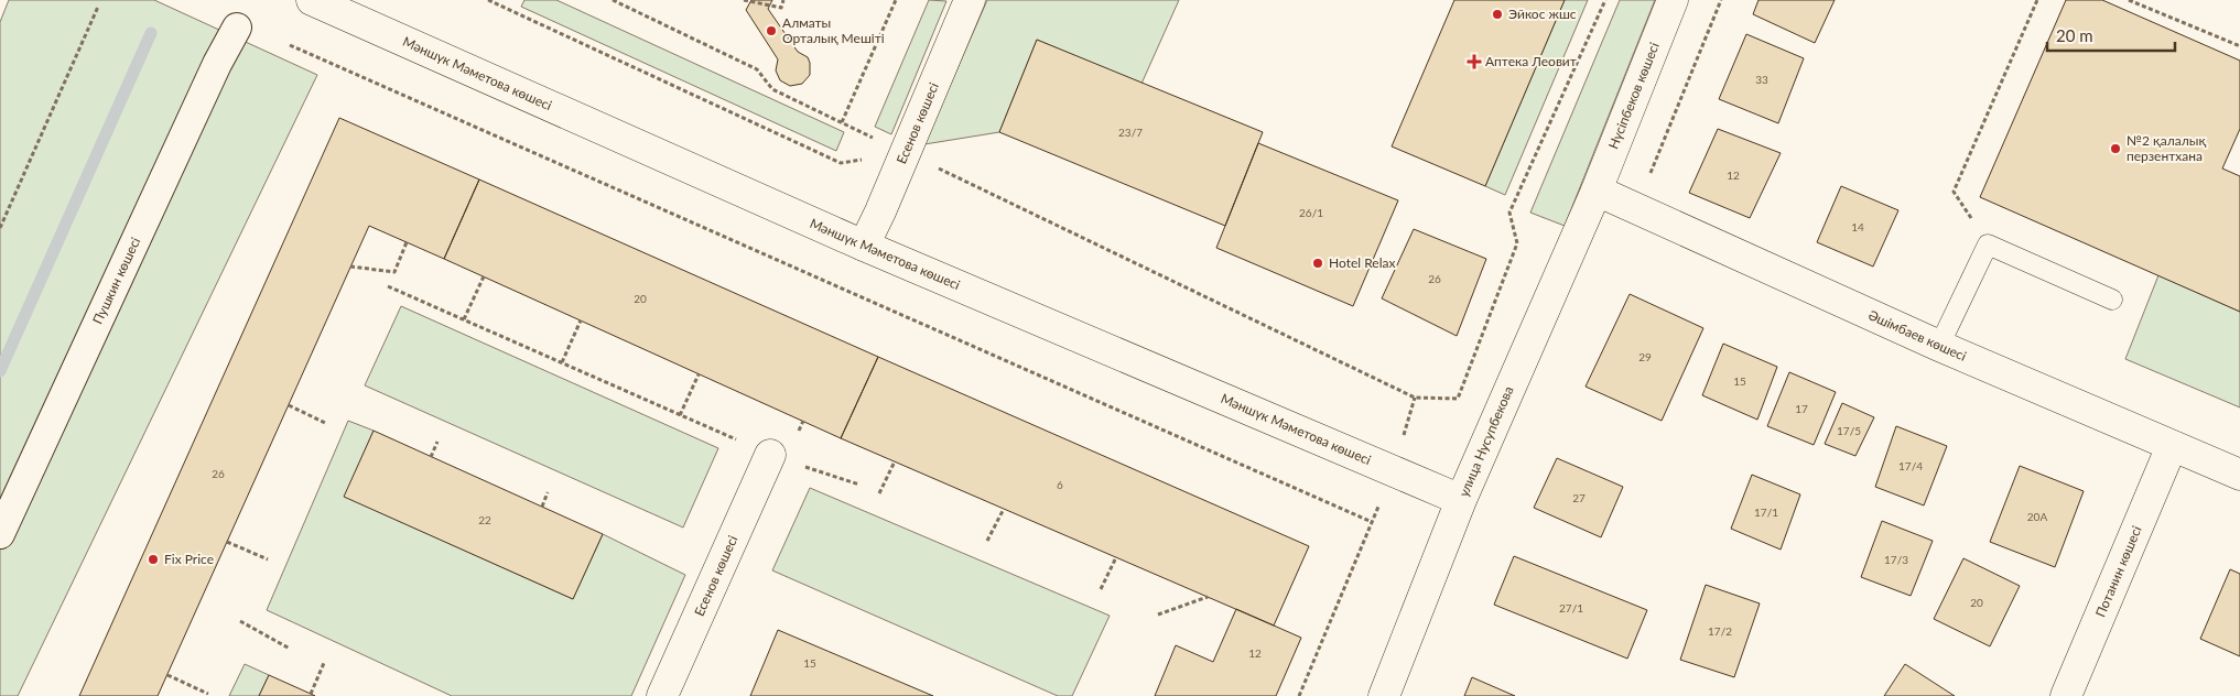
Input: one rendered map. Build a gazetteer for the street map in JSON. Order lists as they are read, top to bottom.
{
  "streets": {
    "street": [
      "Мәншүк Мәметова көшесі",
      "Нүсіпбеков көшесі",
      "Есенов көшесі",
      "Пушкин көшесі",
      "Әшімбаев көшесі",
      "улица Нусупбекова",
      "Потанин көшесі"
    ]
  },
  "crossings": [
    ["Мәншүк Мәметова көшесі", "Есенов көшесі"],
    ["Мәншүк Мәметова көшесі", "улица Нусупбекова"],
    ["Нүсіпбеков көшесі", "Әшімбаев көшесі"],
    ["Нүсіпбеков көшесі", "улица Нусупбекова"],
    ["Әшімбаев көшесі", "улица Нусупбекова"],
    ["Әшімбаев көшесі", "Потанин көшесі"]
  ],
  "places": {
    "other": [
      "Эйкос жшс",
      "Алматы Орталық Мешіті",
      "№2 қалалық перзентхана",
      "Hotel Relax",
      "Fix Price"
    ],
    "health": ["Аптека Леовит"]
  },
  "house_numbers": [
    "33",
    "23/7",
    "12",
    "26/1",
    "14",
    "26",
    "20",
    "29",
    "15",
    "17",
    "17/5",
    "17/4",
    "26",
    "6",
    "27",
    "17/1",
    "20А",
    "22",
    "17/3",
    "20",
    "27/1",
    "17/2",
    "12",
    "15"
  ],
  "scale_bar": "20 m"
}
